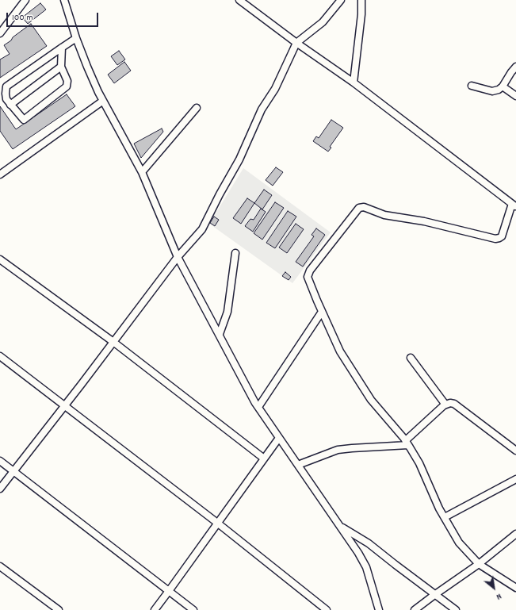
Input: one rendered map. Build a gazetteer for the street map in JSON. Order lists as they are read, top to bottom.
{
  "scale_bar": "100 m",
  "north": "bottom right"
}
